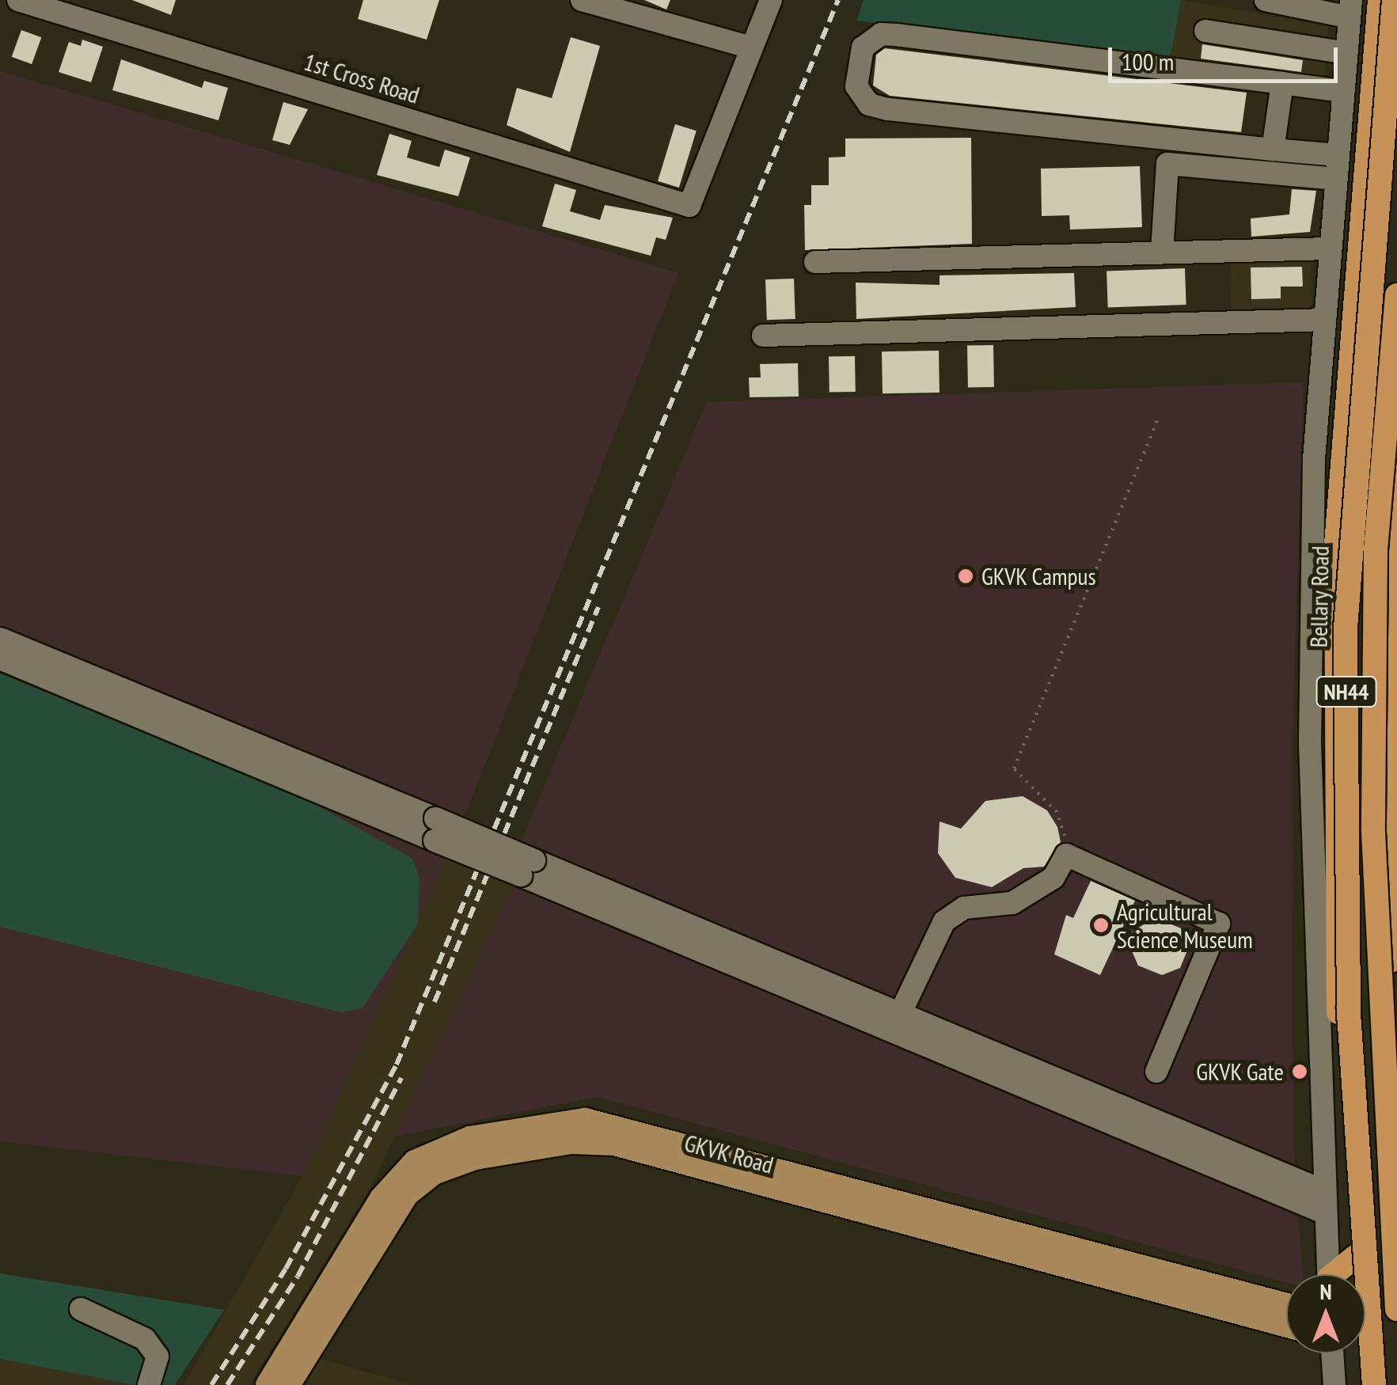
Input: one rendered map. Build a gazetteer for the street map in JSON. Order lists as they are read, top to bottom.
{
  "streets": {
    "highway": ["Bellary Road", "NH44"],
    "main road": ["GKVK Road"],
    "street": ["1st Cross Road"]
  },
  "places": ["GKVK Campus", "Agricultural Science Museum", "GKVK Gate"],
  "scale_bar": "100 m",
  "north": "top"
}
